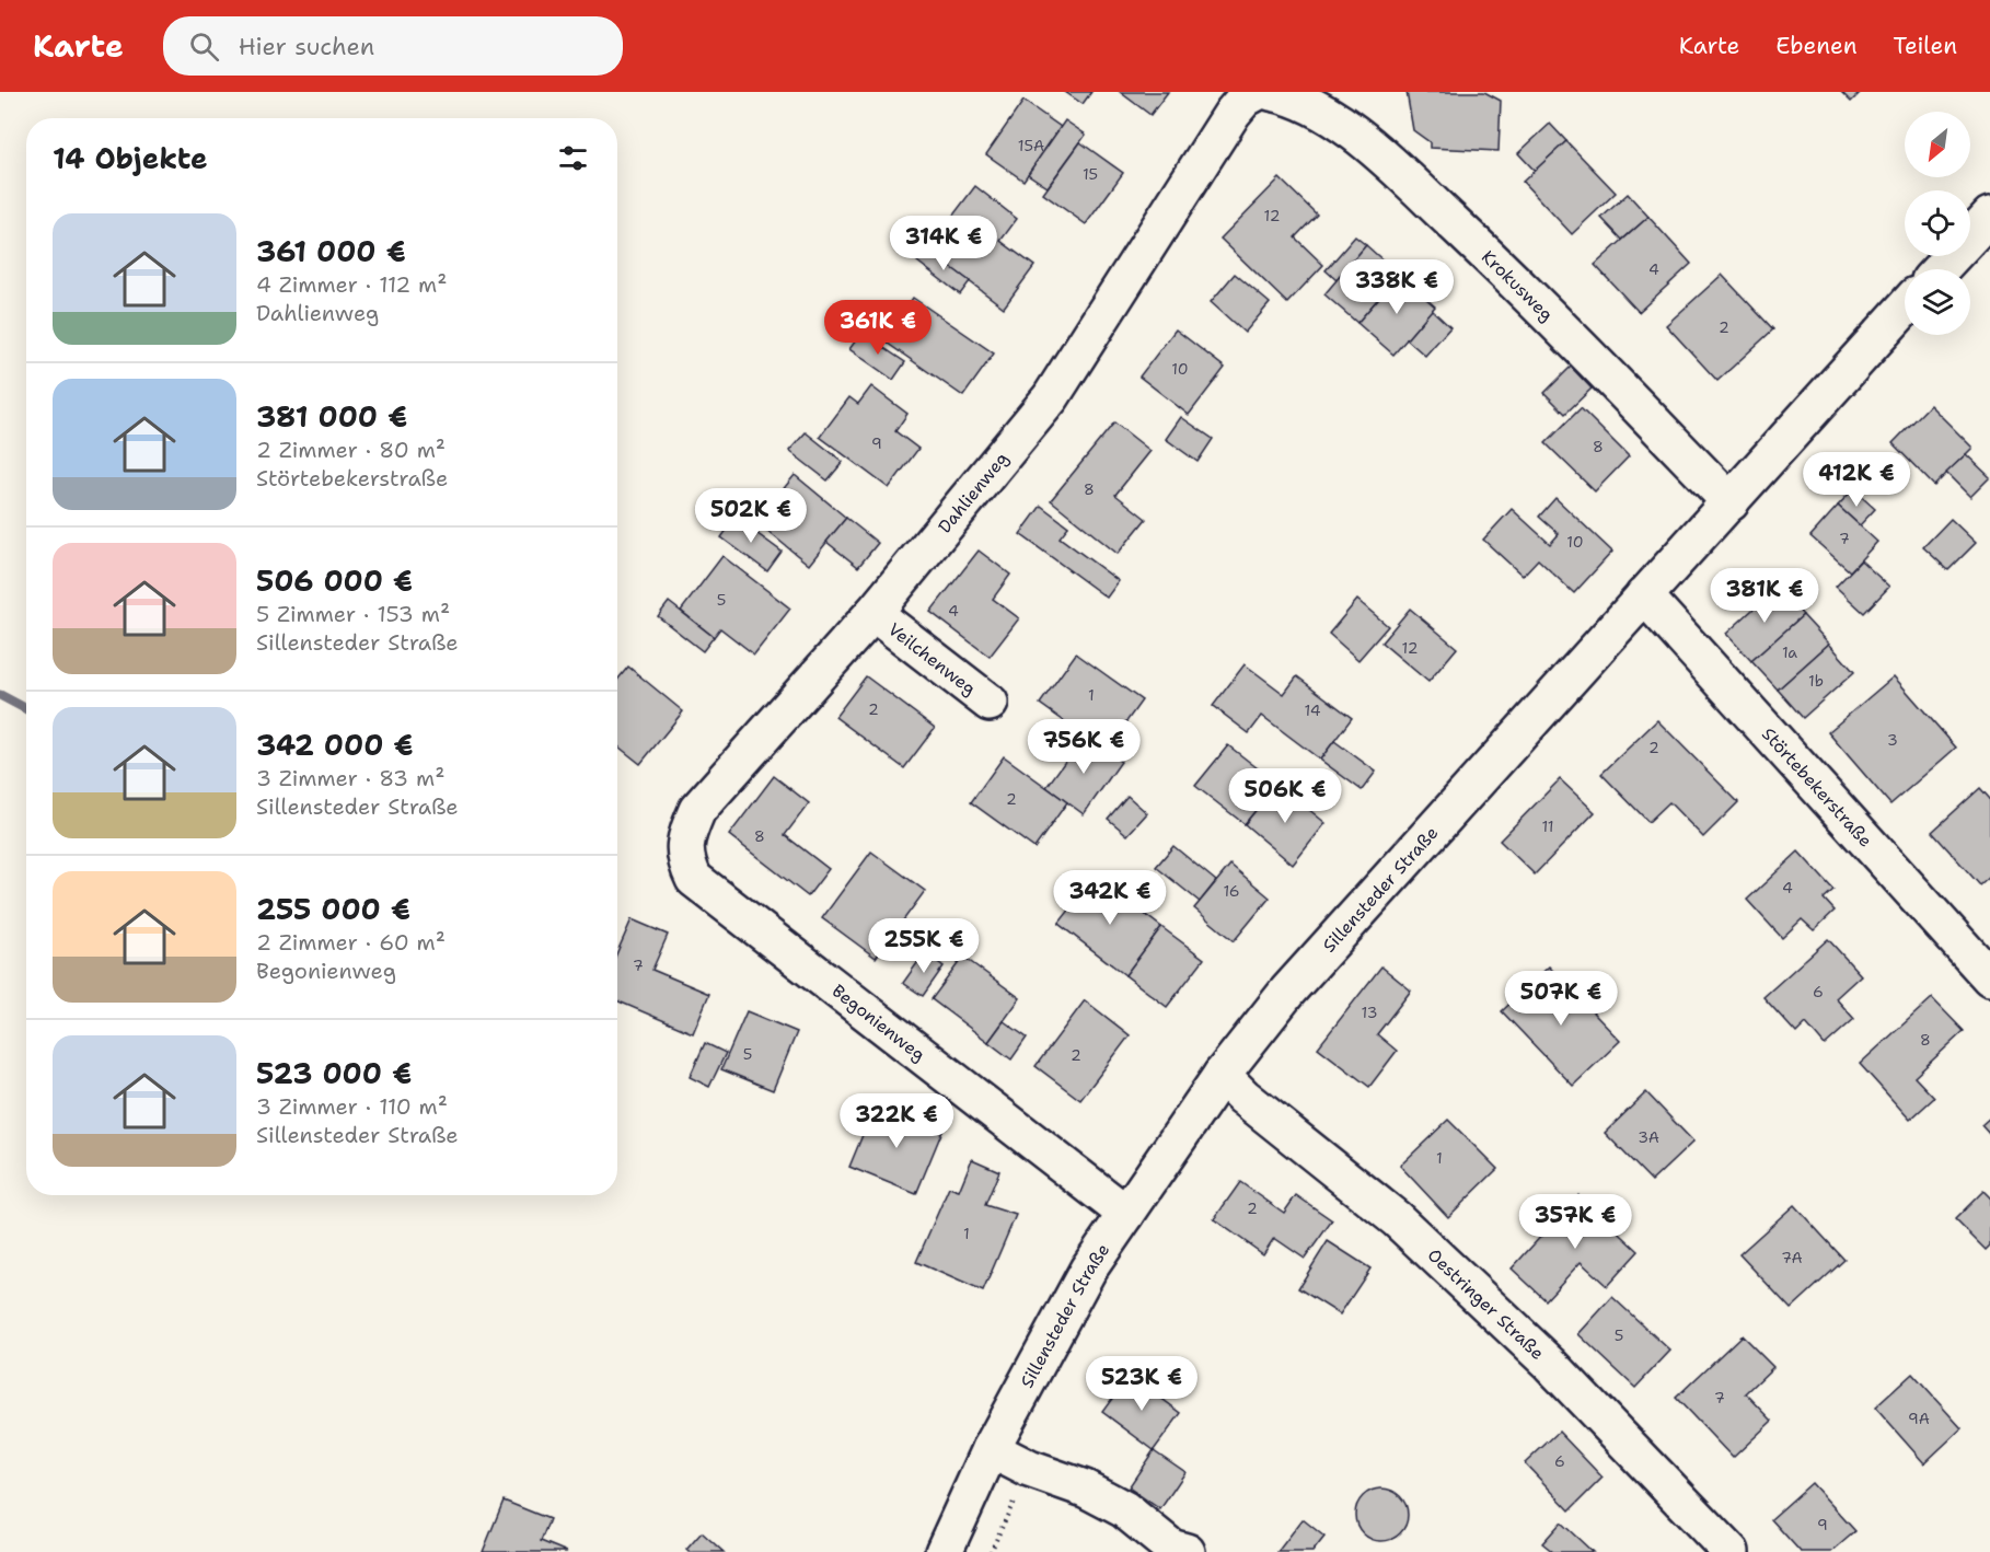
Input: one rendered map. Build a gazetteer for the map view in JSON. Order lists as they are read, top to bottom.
{
  "streets": {
    "street": [
      "Krokusweg",
      "Dahlienweg",
      "Veilchenweg",
      "Störtebekerstraße",
      "Sillensteder Straße",
      "Begonienweg",
      "Oestringer Straße"
    ]
  },
  "crossings": [
    ["Krokusweg", "Dahlienweg"],
    ["Krokusweg", "Sillensteder Straße"],
    ["Dahlienweg", "Veilchenweg"],
    ["Dahlienweg", "Begonienweg"],
    ["Störtebekerstraße", "Sillensteder Straße"],
    ["Sillensteder Straße", "Begonienweg"],
    ["Sillensteder Straße", "Oestringer Straße"]
  ],
  "house_numbers": [
    "15A",
    "15",
    "12",
    "4",
    "2",
    "10",
    "9",
    "8",
    "8",
    "7",
    "10",
    "5",
    "4",
    "12",
    "1a",
    "1b",
    "1",
    "2",
    "14",
    "3",
    "2",
    "2",
    "11",
    "8",
    "4",
    "16",
    "7",
    "6",
    "13",
    "8",
    "5",
    "2",
    "3A",
    "1",
    "2",
    "1",
    "7A",
    "5",
    "7",
    "9A",
    "6",
    "9"
  ],
  "north": "bottom left",
  "page": {
    "header": "Karte",
    "search": "Hier suchen",
    "nav": ["Karte", "Ebenen", "Teilen"],
    "heading": "14 Objekte",
    "list": [
      {
        "name": "361 000 €",
        "note": "4 Zimmer · 112 m² · Dahlienweg"
      },
      {
        "name": "381 000 €",
        "note": "2 Zimmer · 80 m² · Störtebekerstraße"
      },
      {
        "name": "506 000 €",
        "note": "5 Zimmer · 153 m² · Sillensteder Straße"
      },
      {
        "name": "342 000 €",
        "note": "3 Zimmer · 83 m² · Sillensteder Straße"
      },
      {
        "name": "255 000 €",
        "note": "2 Zimmer · 60 m² · Begonienweg"
      },
      {
        "name": "523 000 €",
        "note": "3 Zimmer · 110 m² · Sillensteder Straße"
      }
    ],
    "price": [
      "314K €",
      "338K €",
      "361K €",
      "412K €",
      "502K €",
      "381K €",
      "756K €",
      "506K €",
      "342K €",
      "255K €",
      "507K €",
      "322K €",
      "357K €",
      "523K €"
    ]
  }
}
